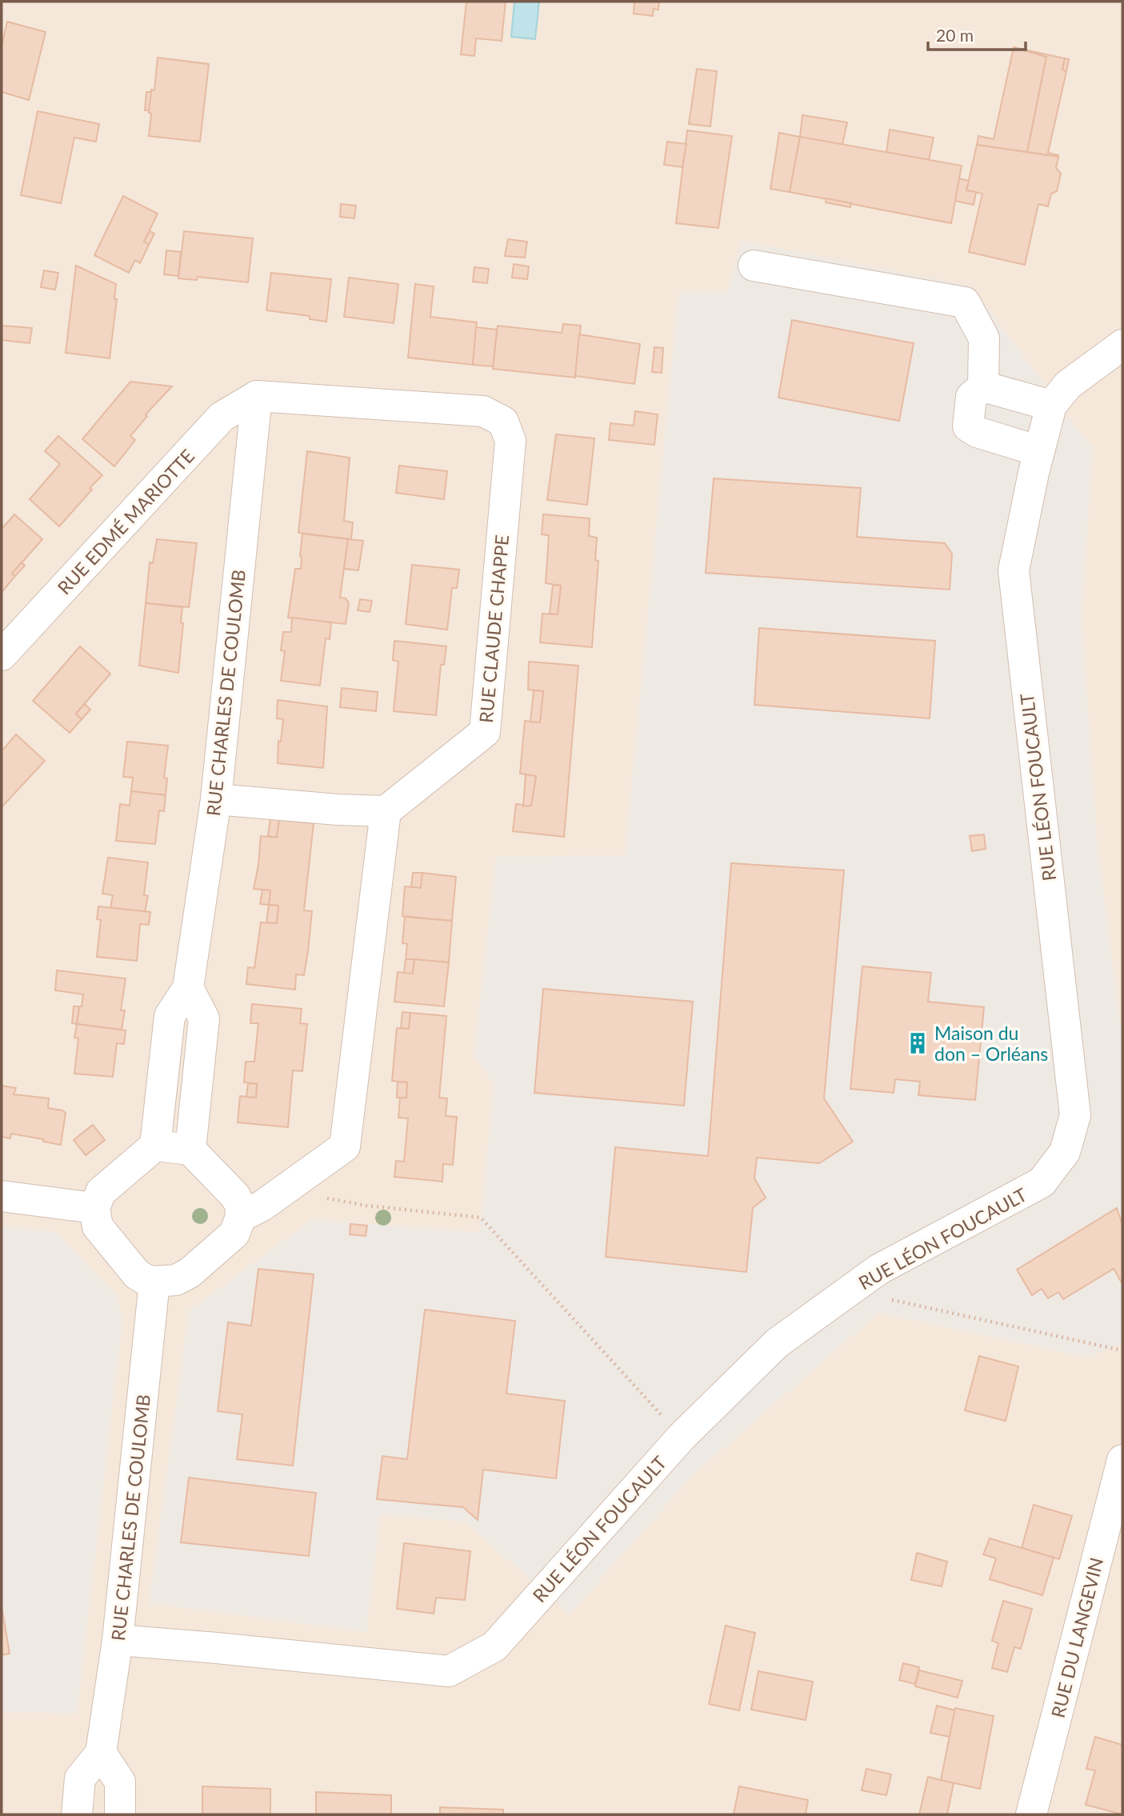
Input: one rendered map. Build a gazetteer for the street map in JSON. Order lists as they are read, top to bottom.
{
  "streets": {
    "street": [
      "RUE EDMÉ MARIOTTE",
      "RUE CLAUDE CHAPPE",
      "RUE CHARLES DE COULOMB",
      "RUE LÉON FOUCAULT",
      "RUE DU LANGEVIN"
    ]
  },
  "crossings": [
    ["RUE EDMÉ MARIOTTE", "RUE CLAUDE CHAPPE"],
    ["RUE EDMÉ MARIOTTE", "RUE CHARLES DE COULOMB"],
    ["RUE CLAUDE CHAPPE", "RUE CHARLES DE COULOMB"],
    ["RUE CHARLES DE COULOMB", "RUE LÉON FOUCAULT"]
  ],
  "places": {
    "building": ["Maison du don – Orléans"]
  },
  "scale_bar": "20 m"
}
